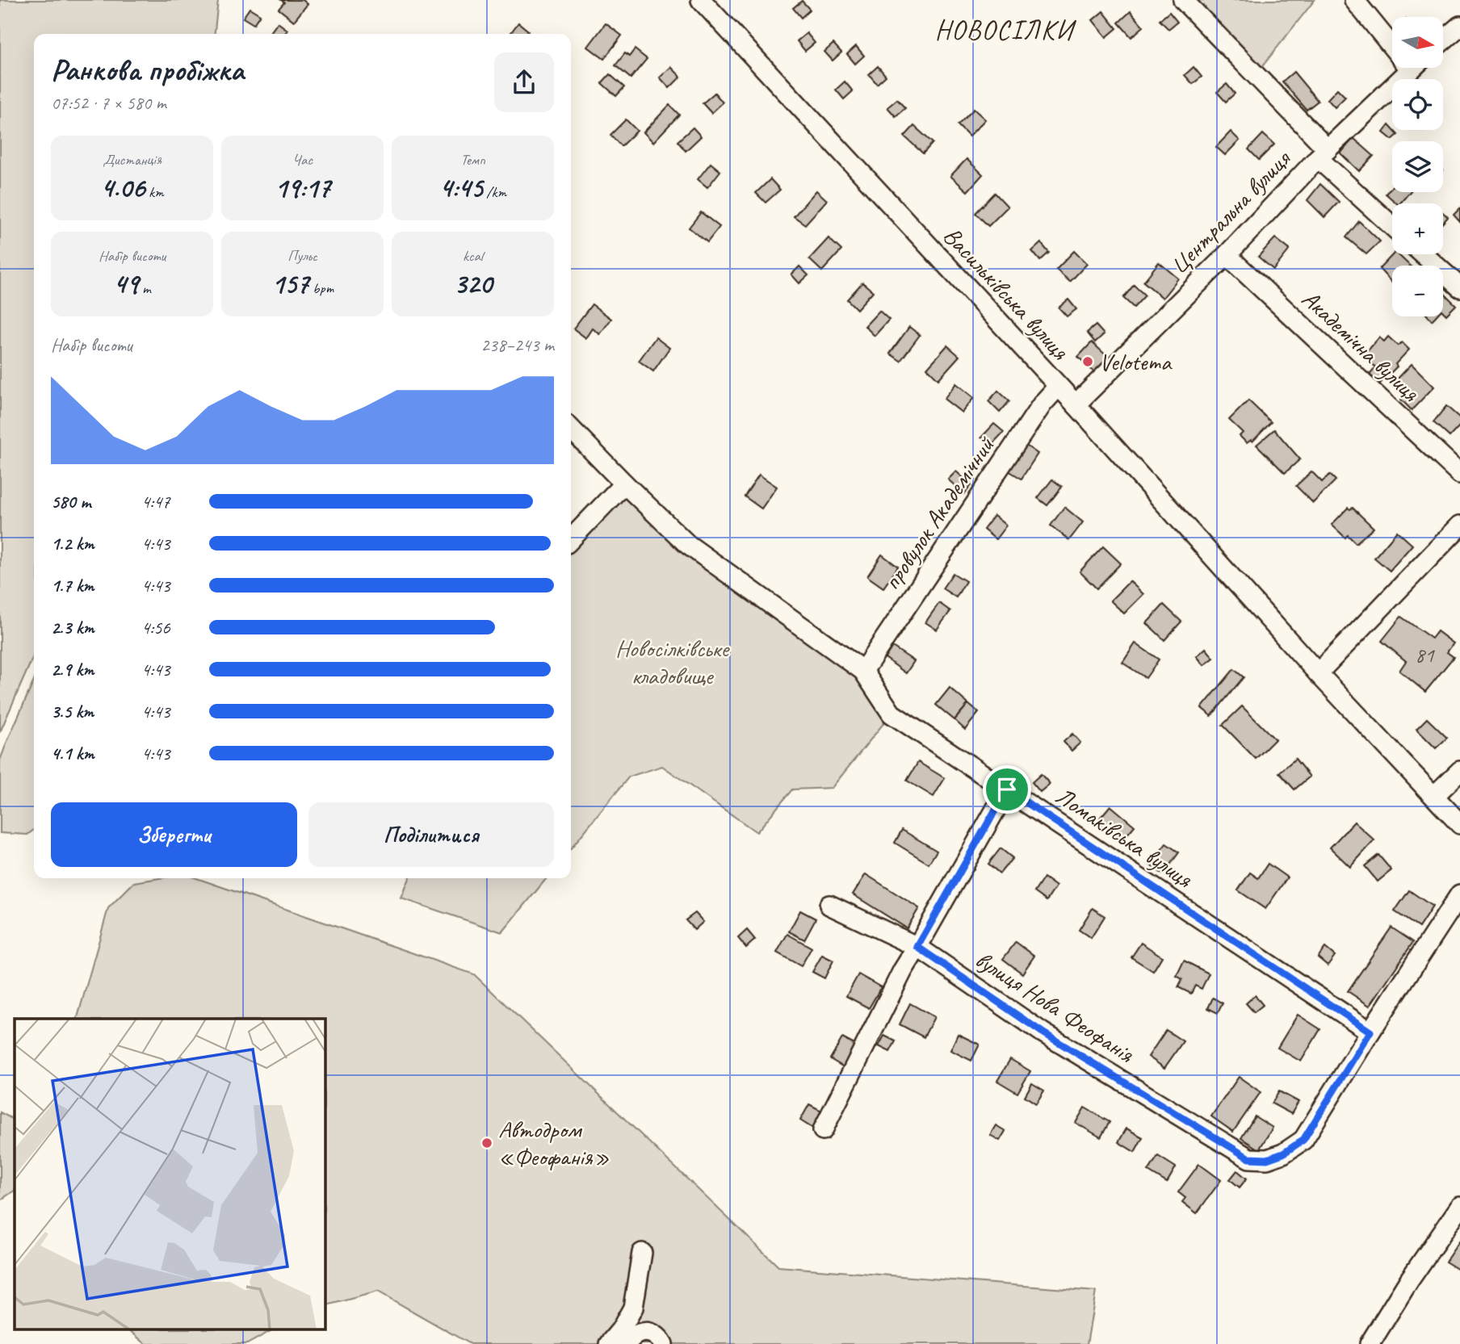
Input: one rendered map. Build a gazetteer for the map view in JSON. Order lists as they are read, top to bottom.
{
  "streets": {
    "street": [
      "Центральна вулиця",
      "Васильківська вулиця",
      "Академічна вулиця",
      "провулок Академічний",
      "Ломаківська вулиця",
      "вулиця Нова Феофанія"
    ]
  },
  "crossings": [
    ["Центральна вулиця", "Васильківська вулиця"],
    ["Центральна вулиця", "Академічна вулиця"],
    ["Васильківська вулиця", "провулок Академічний"],
    ["провулок Академічний", "Ломаківська вулиця"],
    ["Ломаківська вулиця", "вулиця Нова Феофанія"]
  ],
  "districts": ["НОВОСІЛКИ"],
  "parks": ["Новосілківське кладовище"],
  "places": ["Velotema", "Автодром «Феофанія»"],
  "house_numbers": ["81"],
  "north": "right",
  "page": {
    "map_buttons": ["+", "−"],
    "heading": ["Ранкова пробіжка", "07:52 · 7 × 580 m"],
    "stats": [
      ["Дистанція", "4.06 km"],
      ["Час", "19:17"],
      ["Темп", "4:45 /km"],
      ["Набір висоти", "49 m"],
      ["Пульс", "157 bpm"],
      ["kcal", "320"]
    ],
    "chart": ["Набір висоти", "238–243 m"],
    "list": [
      {
        "name": "580 m",
        "note": "4:47"
      },
      {
        "name": "1.2 km",
        "note": "4:43"
      },
      {
        "name": "1.7 km",
        "note": "4:43"
      },
      {
        "name": "2.3 km",
        "note": "4:56"
      },
      {
        "name": "2.9 km",
        "note": "4:43"
      },
      {
        "name": "3.5 km",
        "note": "4:43"
      },
      {
        "name": "4.1 km",
        "note": "4:43"
      }
    ],
    "buttons": ["Зберегти", "Поділитися"]
  }
}
